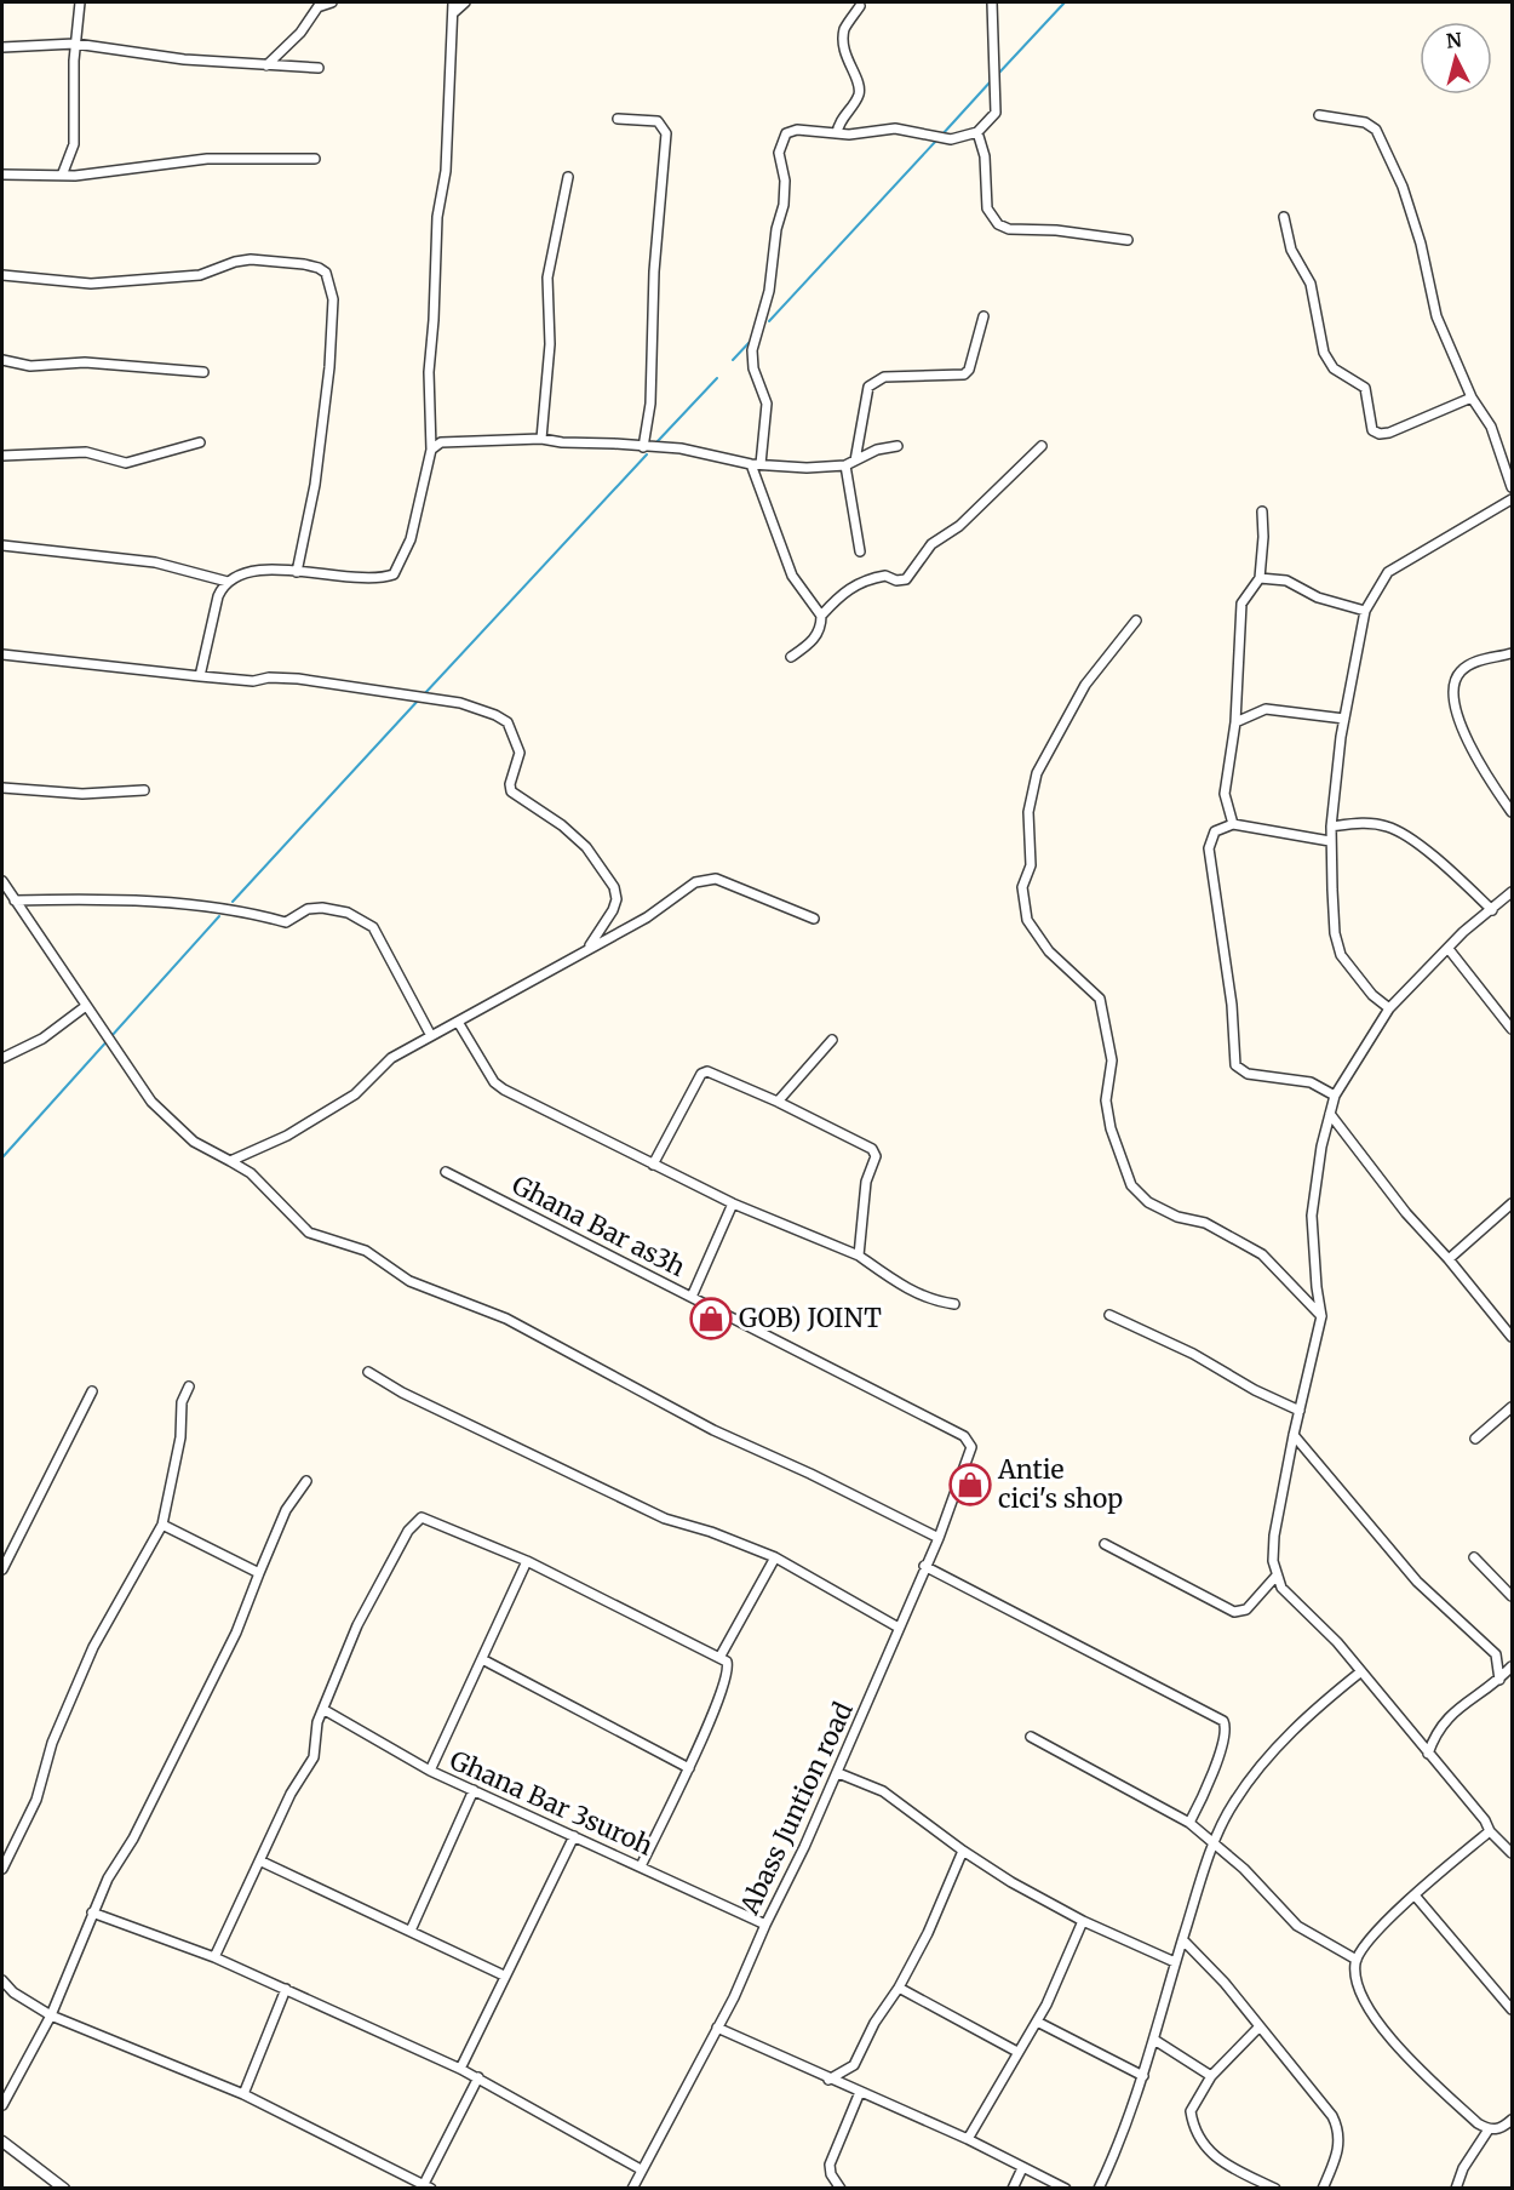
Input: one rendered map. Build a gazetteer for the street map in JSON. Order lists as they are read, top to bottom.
{
  "streets": {
    "street": ["Ghana Bar as3h", "Ghana Bar 3suroh", "Abass Juntion road"]
  },
  "crossings": [
    ["Ghana Bar as3h", "Abass Juntion road"],
    ["Ghana Bar 3suroh", "Abass Juntion road"]
  ],
  "places": {
    "shop": ["GOB) JOINT", "Antie cici's shop"]
  },
  "north": "top"
}
